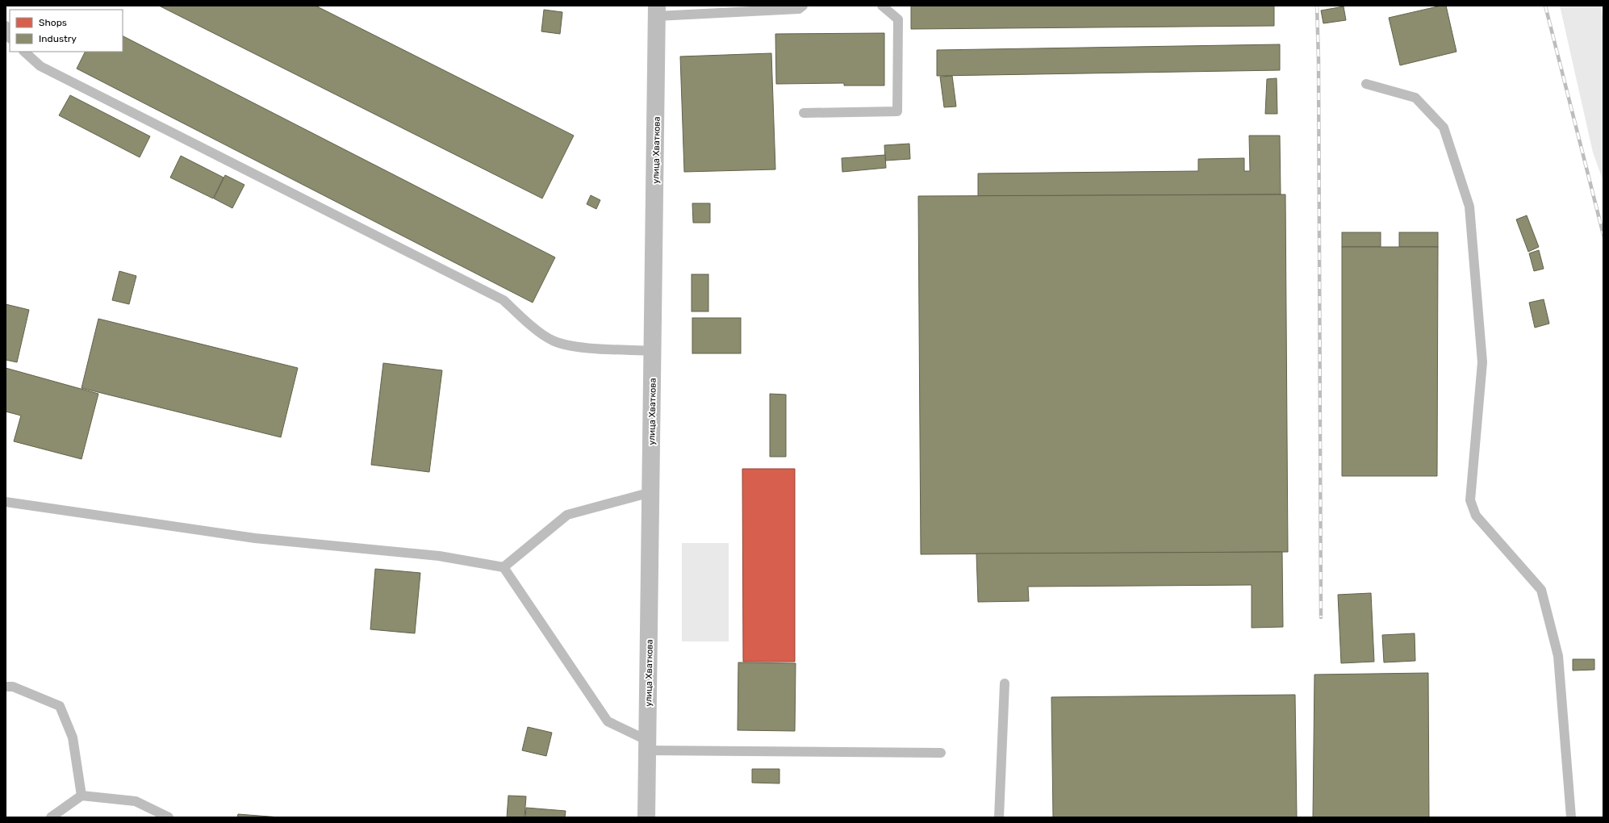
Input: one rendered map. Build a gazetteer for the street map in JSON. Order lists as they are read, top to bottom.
{
  "streets": {
    "street": ["улица Хваткова"]
  },
  "legend": ["Shops", "Industry"]
}
